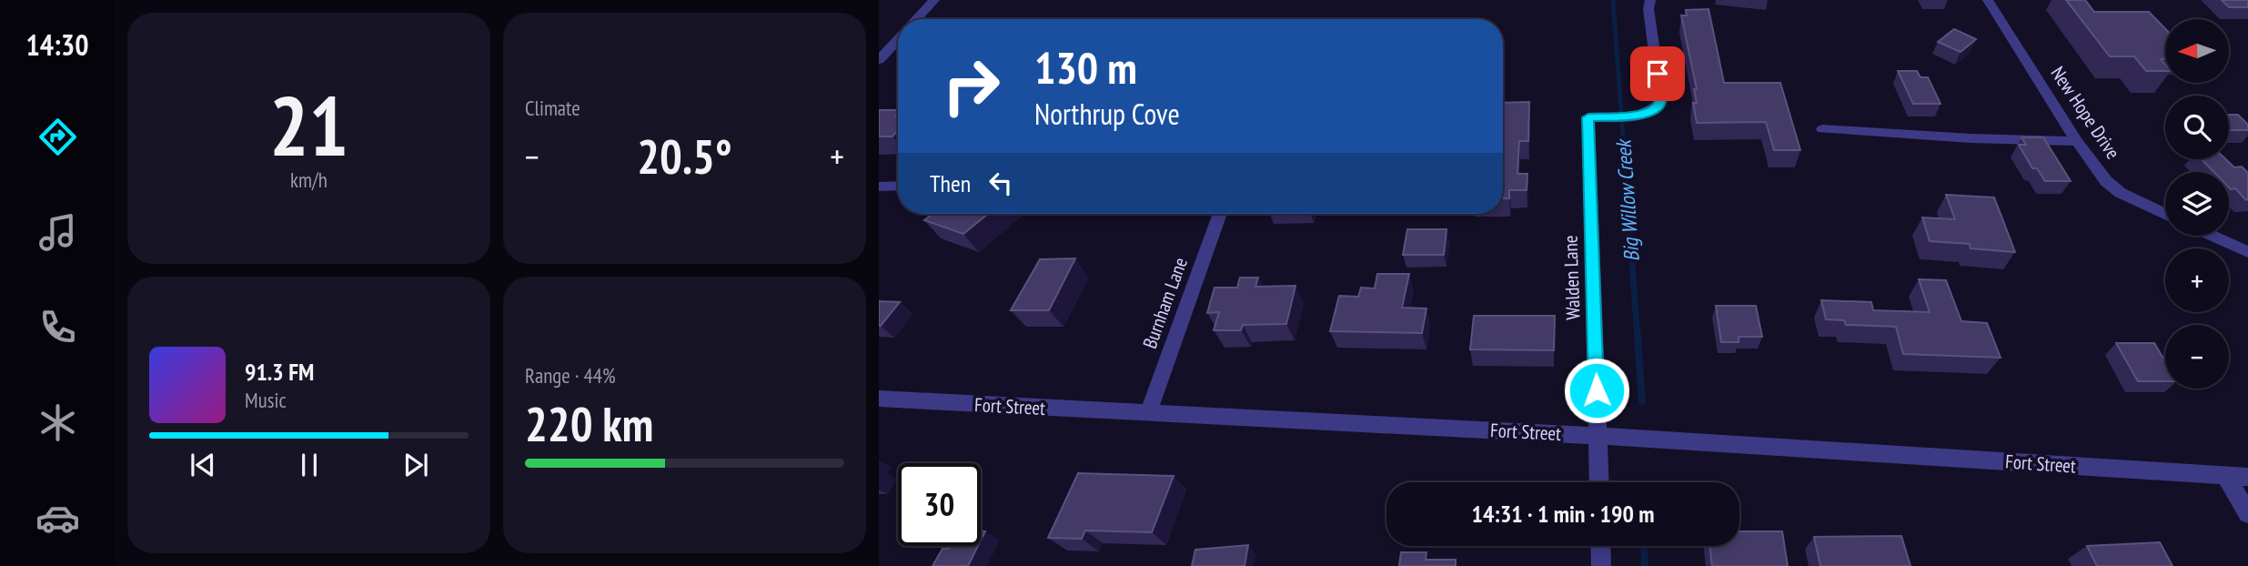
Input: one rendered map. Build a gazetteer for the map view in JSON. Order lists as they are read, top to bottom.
{
  "streets": {
    "street": [
      "New Hope Drive",
      "Walden Lane",
      "Burnham Lane",
      "Fort Street"
    ]
  },
  "crossings": [
    ["Walden Lane", "Fort Street"],
    ["Burnham Lane", "Fort Street"]
  ],
  "water": ["Big Willow Creek"],
  "north": "left",
  "page": {
    "tabs": "14:30",
    "tile": [
      ["21", "km/h"],
      "Climate",
      ["Range · 44%", "220 km"]
    ],
    "map_buttons": ["+", "−"],
    "turn": ["130 m", "Northrup Cove"],
    "heat": ["−", "20.5°", "+"],
    "then": "Then",
    "song": ["91.3 FM", "Music"],
    "limit": "30",
    "trip": "14:31 · 1 min · 190 m"
  }
}
